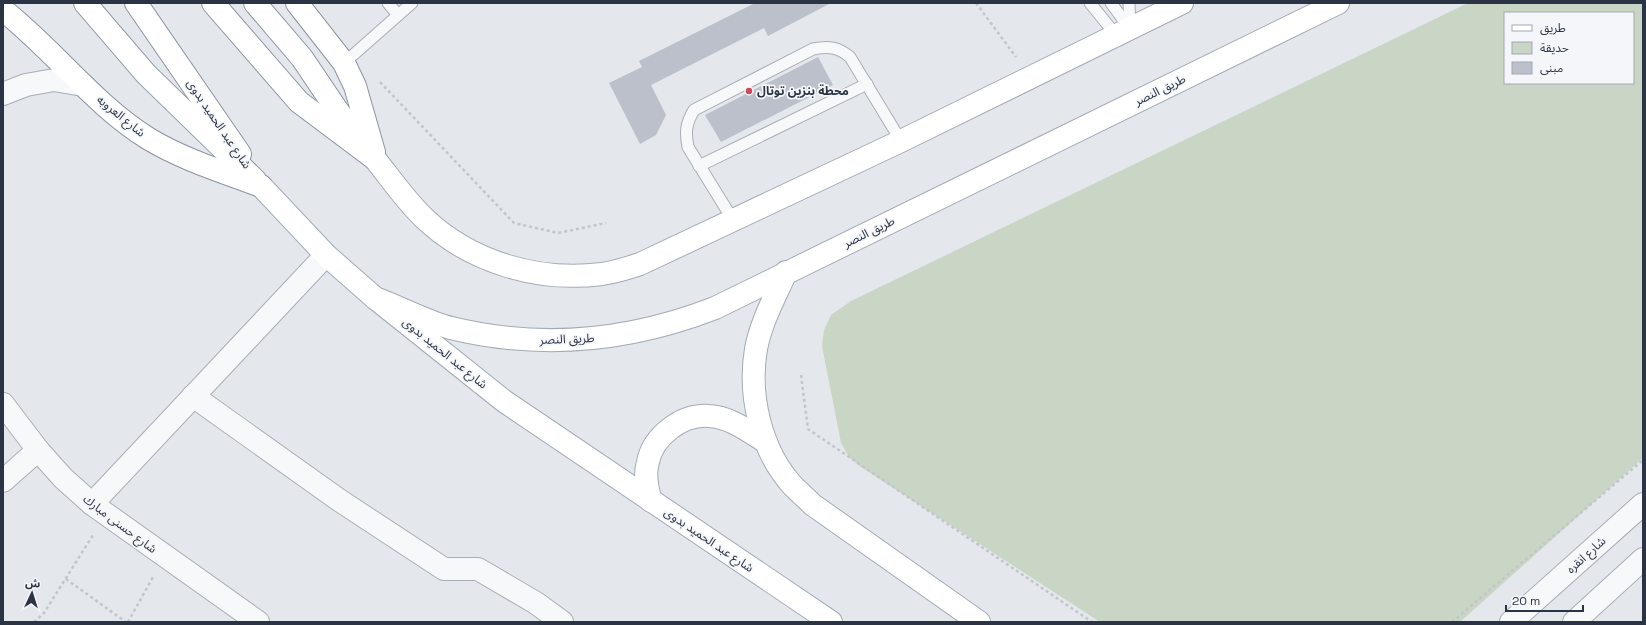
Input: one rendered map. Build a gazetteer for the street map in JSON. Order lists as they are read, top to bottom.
{
  "streets": {
    "main road": ["طريق النصر", "شارع العروبه", "شارع عبد الحميد بدوى"],
    "street": ["شارع حسنى مبارك", "شارع انقره"]
  },
  "crossings": [
    ["طريق النصر", "شارع عبد الحميد بدوى"],
    ["شارع العروبه", "شارع عبد الحميد بدوى"]
  ],
  "places": ["محطة بنزين توتال"],
  "legend": ["طريق", "حديقة", "مبنى"],
  "scale_bar": "20 m",
  "north": "top"
}
